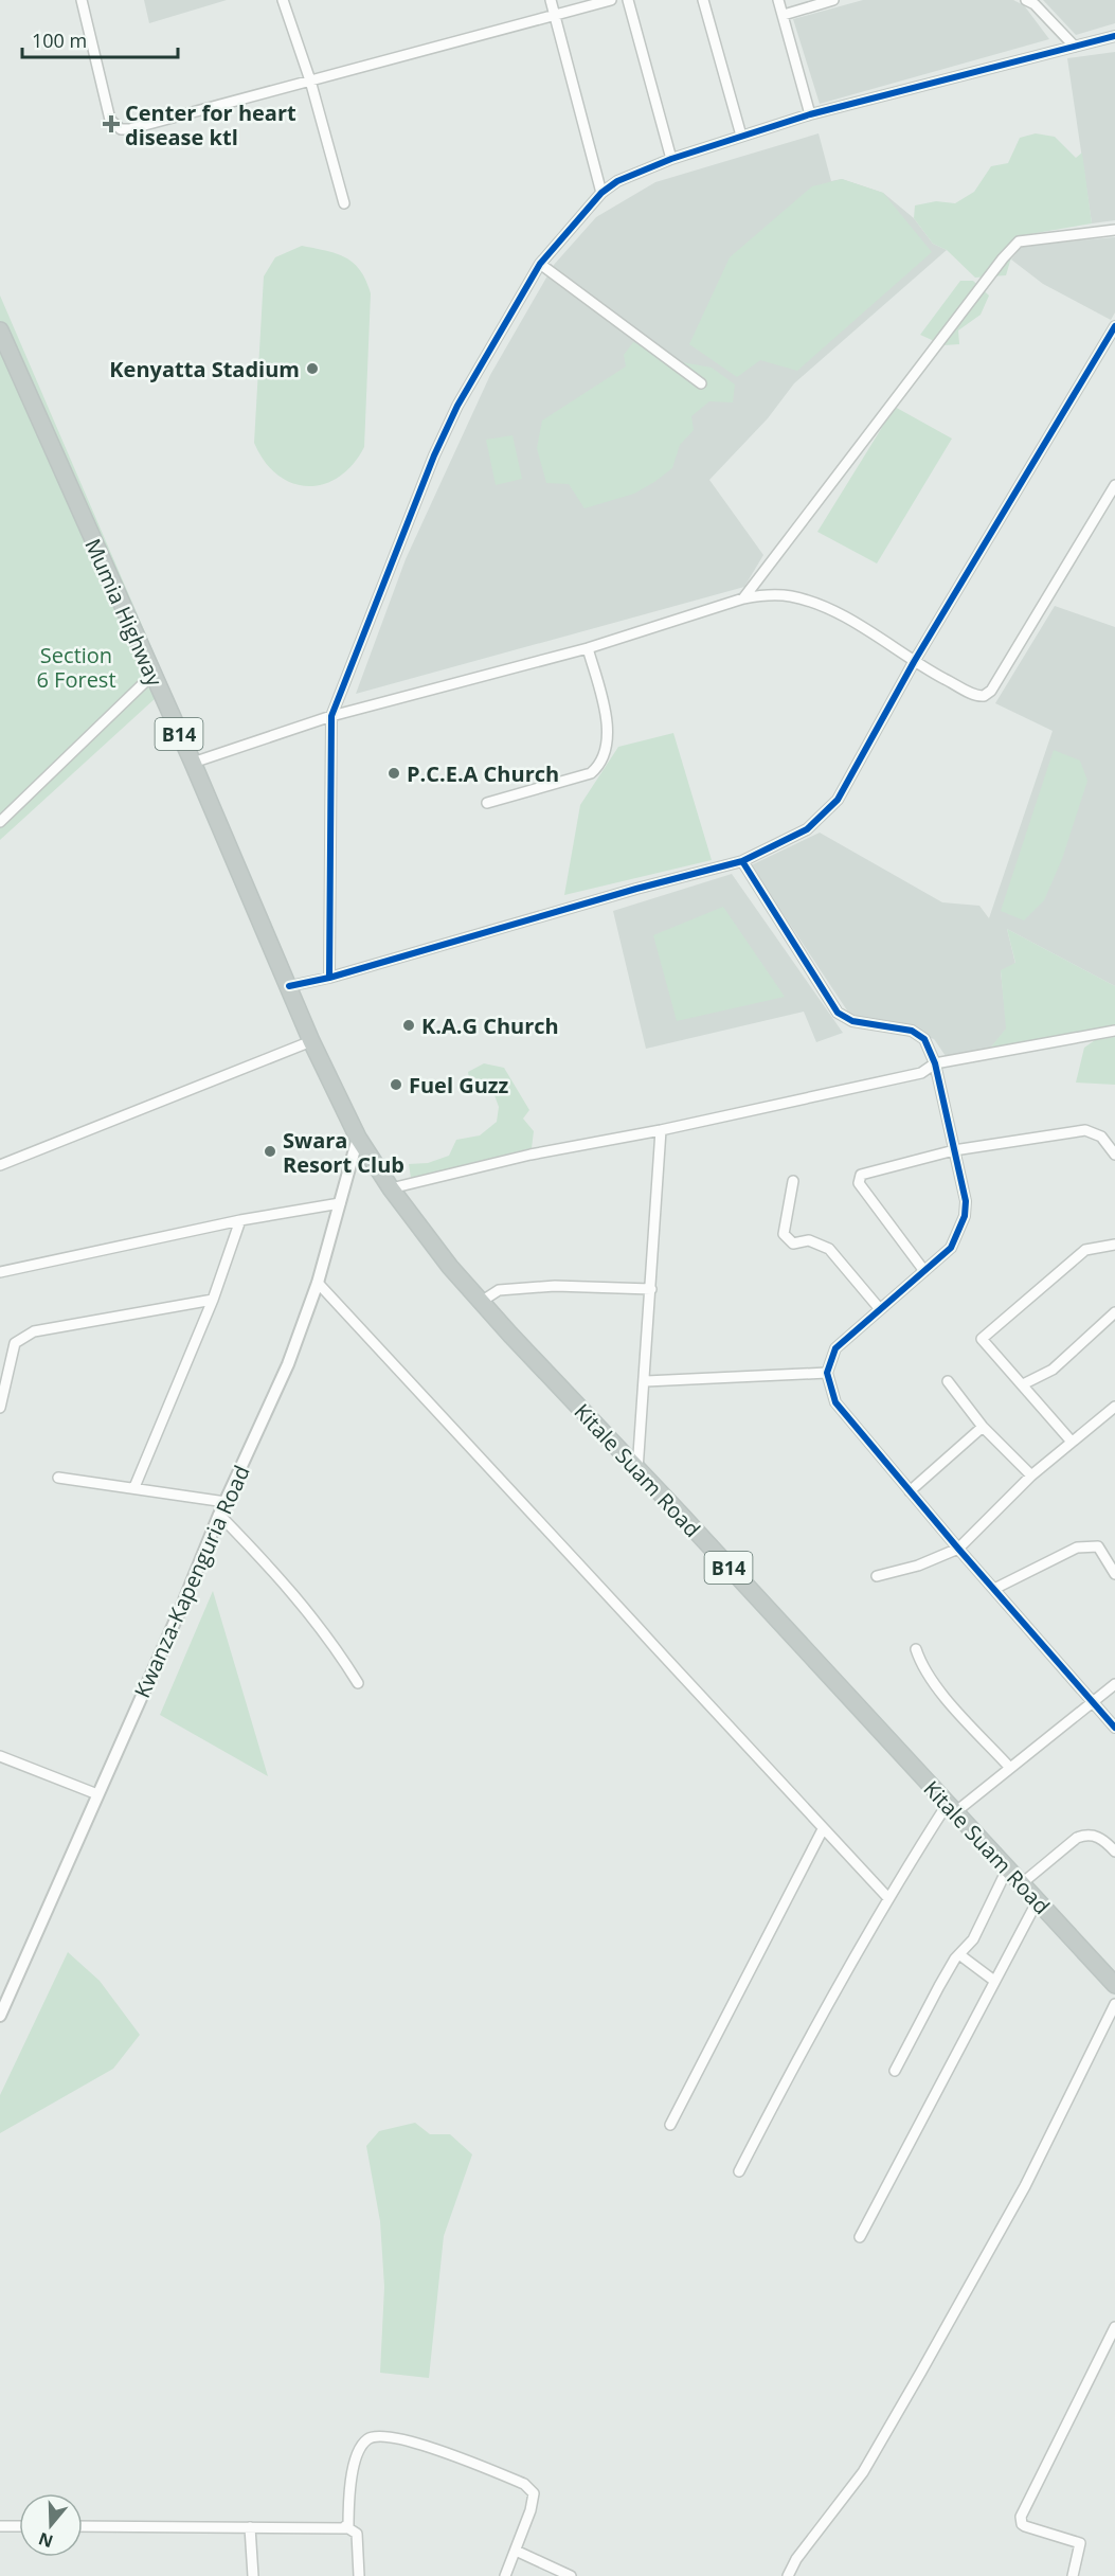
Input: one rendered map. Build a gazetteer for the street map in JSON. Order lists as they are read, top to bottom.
{
  "streets": {
    "highway": ["Mumia Highway", "B14", "Kitale Suam Road"],
    "street": ["Kwanza-Kapenguria Road"]
  },
  "crossings": [
    ["Mumia Highway", "Kitale Suam Road"],
    ["Mumia Highway", "Kwanza-Kapenguria Road"],
    ["Kitale Suam Road", "Kwanza-Kapenguria Road"]
  ],
  "parks": ["Section 6 Forest"],
  "places": {
    "health": ["Center for heart disease ktl"],
    "other": [
      "Kenyatta Stadium",
      "P.C.E.A Church",
      "K.A.G Church",
      "Fuel Guzz",
      "Swara Resort Club"
    ]
  },
  "scale_bar": "100 m",
  "north": "bottom"
}
